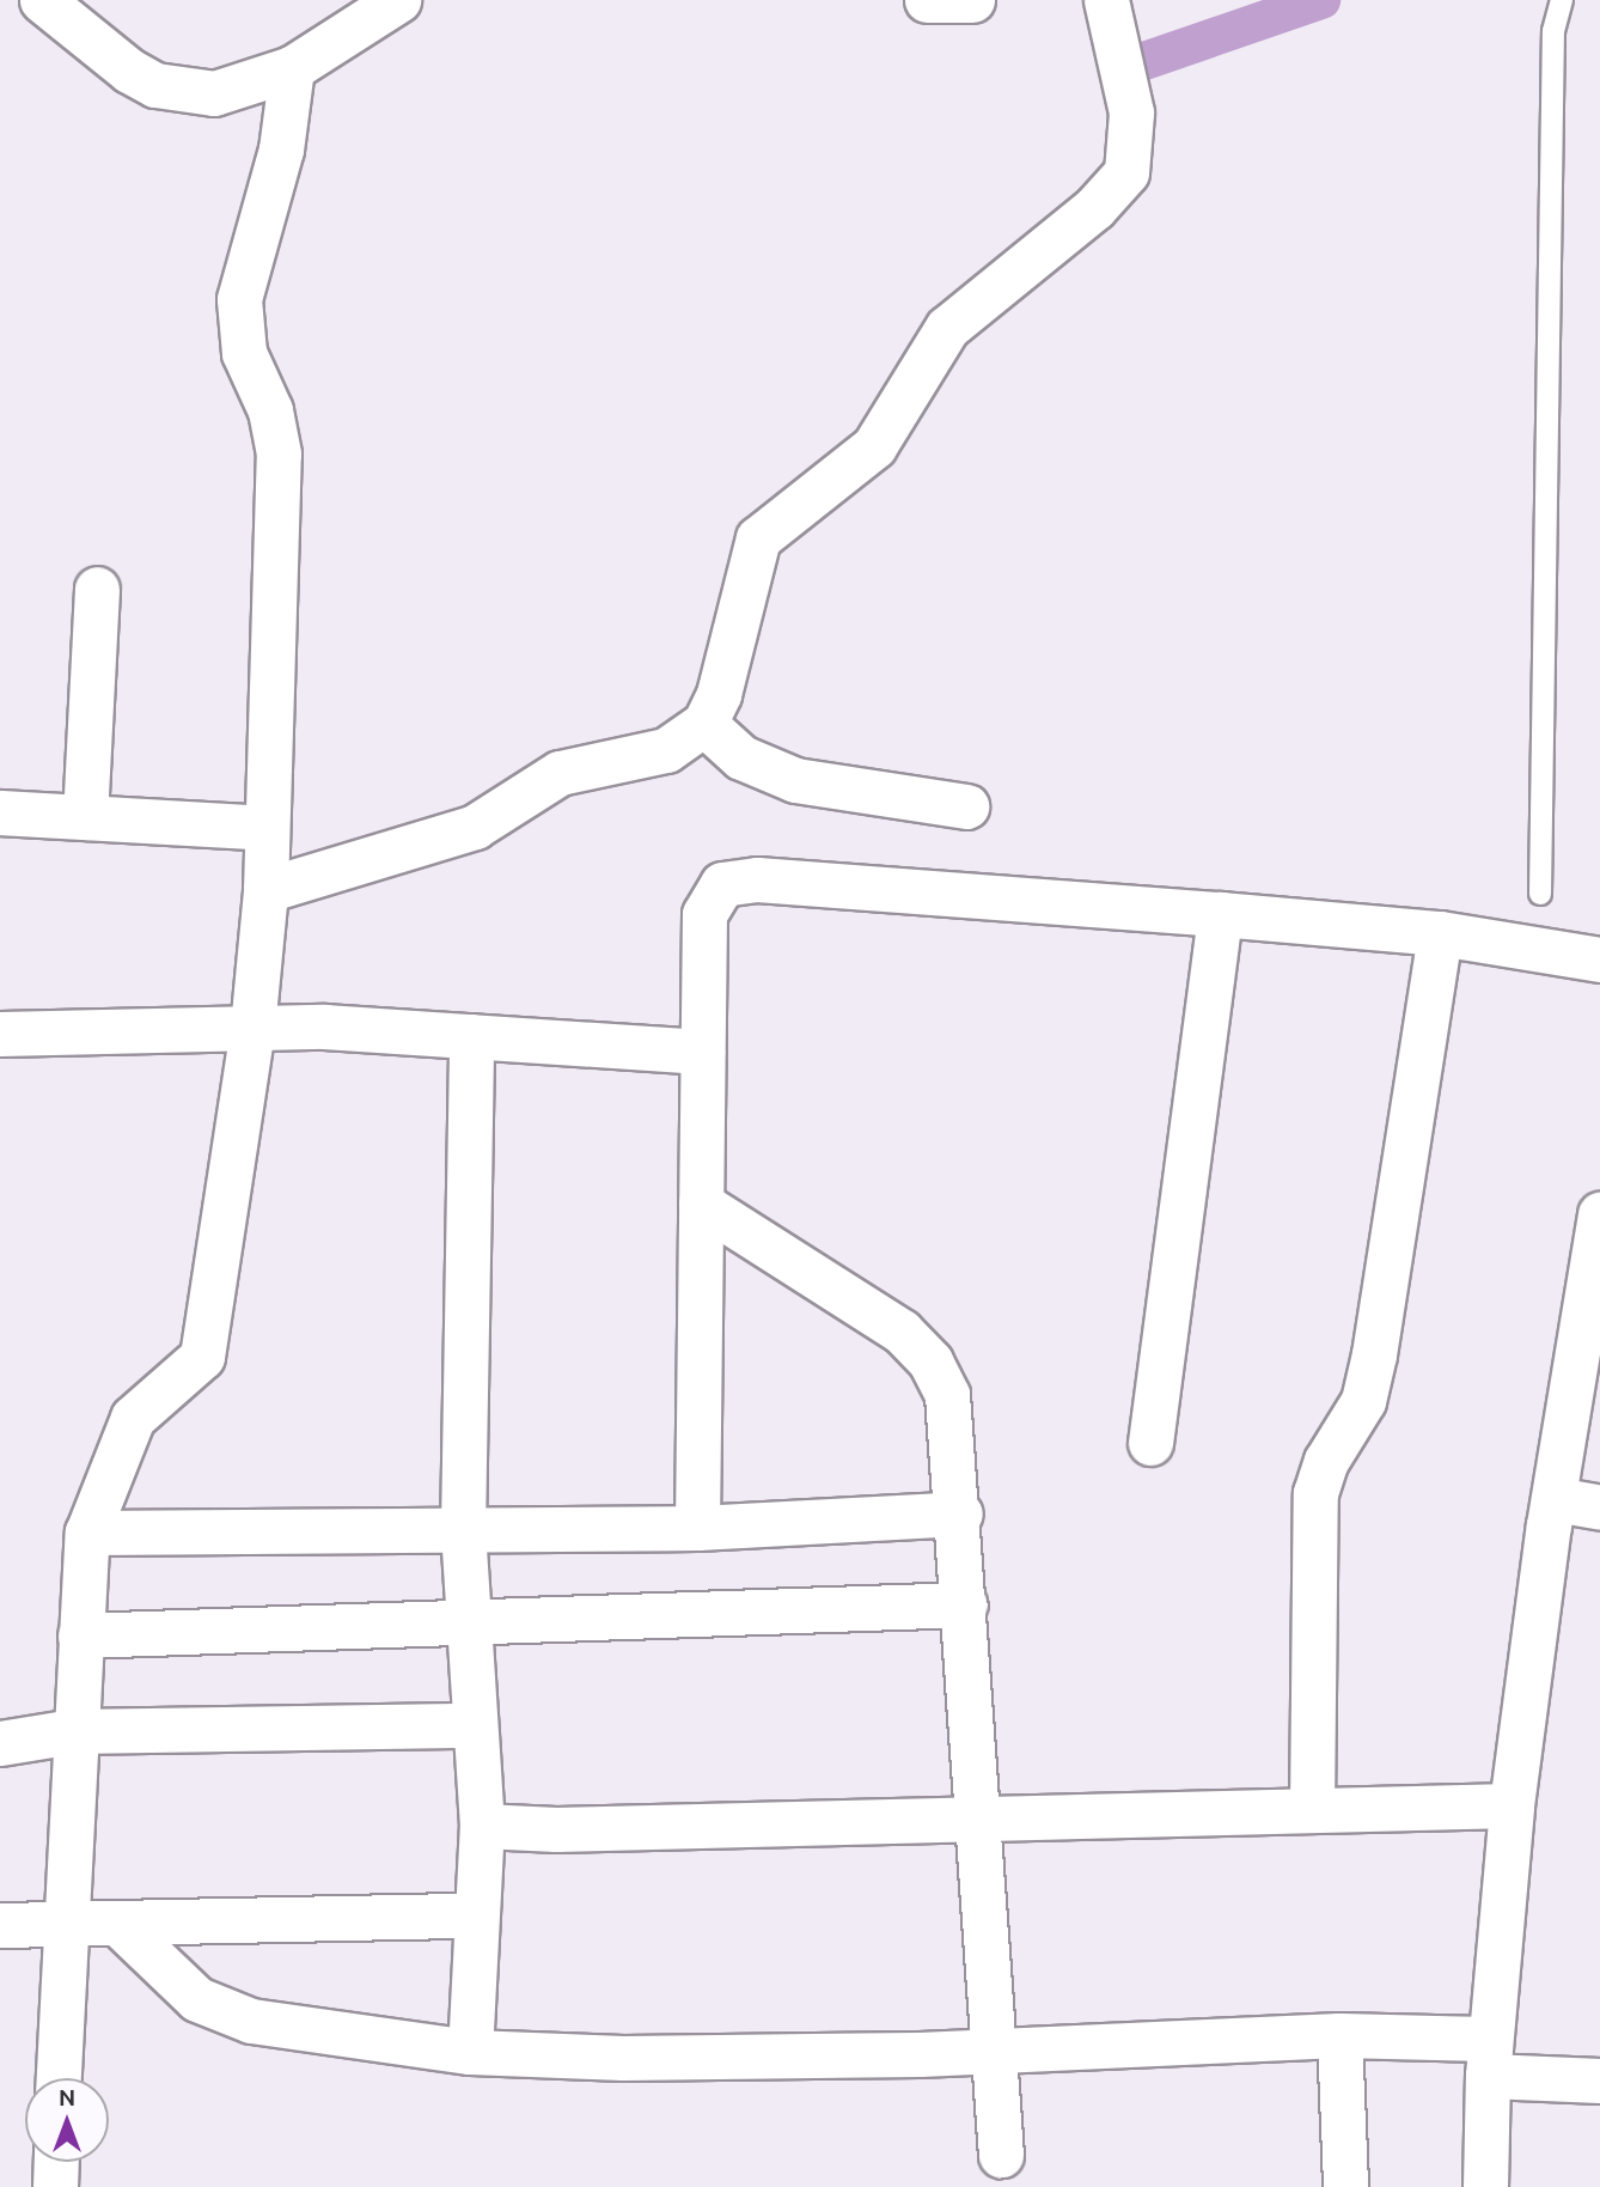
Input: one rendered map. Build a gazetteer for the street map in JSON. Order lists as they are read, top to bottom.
{
  "north": "top"
}
